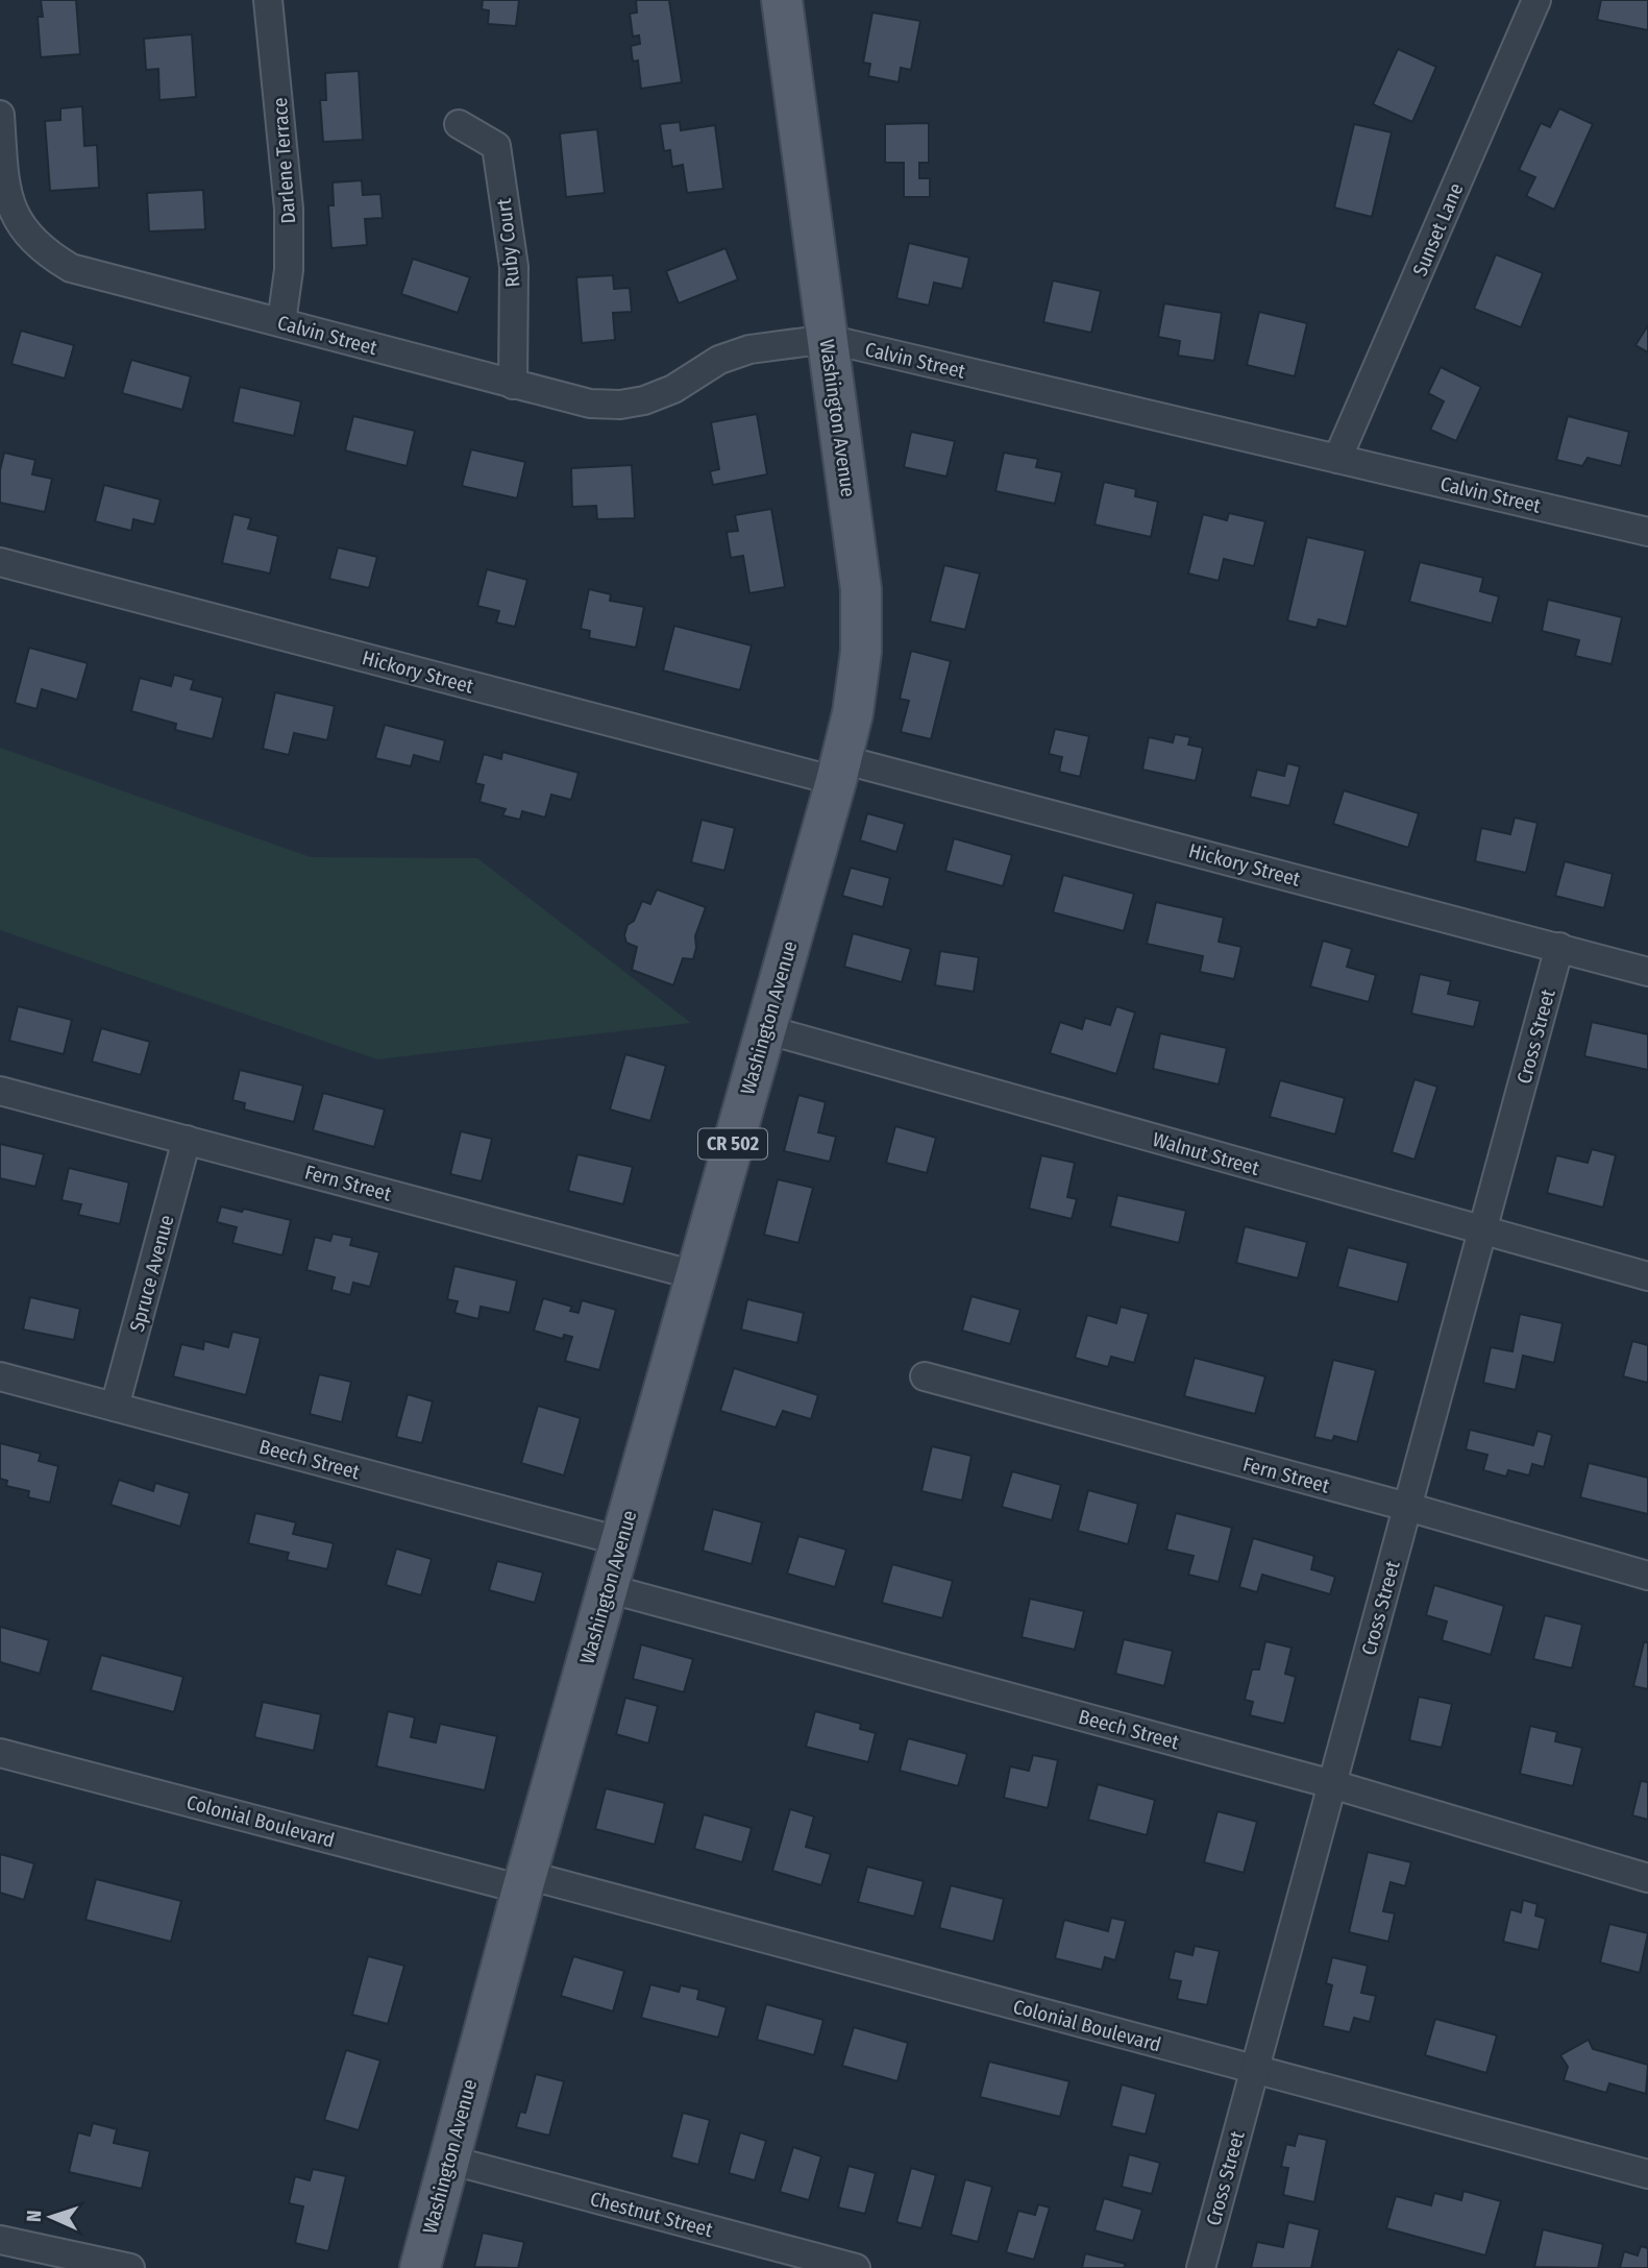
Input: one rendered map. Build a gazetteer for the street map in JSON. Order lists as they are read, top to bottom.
{
  "streets": {
    "main road": ["Washington Avenue", "CR 502"],
    "street": [
      "Darlene Terrace",
      "Sunset Lane",
      "Ruby Court",
      "Calvin Street",
      "Hickory Street",
      "Cross Street",
      "Walnut Street",
      "Fern Street",
      "Spruce Avenue",
      "Beech Street",
      "Colonial Boulevard",
      "Chestnut Street"
    ]
  },
  "crossings": [
    ["Darlene Terrace", "Calvin Street"],
    ["Sunset Lane", "Calvin Street"],
    ["Ruby Court", "Calvin Street"],
    ["Calvin Street", "Washington Avenue"],
    ["Washington Avenue", "Hickory Street"],
    ["Washington Avenue", "Walnut Street"],
    ["Washington Avenue", "Fern Street"],
    ["Washington Avenue", "Beech Street"],
    ["Washington Avenue", "Colonial Boulevard"],
    ["Washington Avenue", "Chestnut Street"],
    ["Hickory Street", "Cross Street"],
    ["Cross Street", "Walnut Street"],
    ["Cross Street", "Fern Street"],
    ["Cross Street", "Beech Street"],
    ["Cross Street", "Colonial Boulevard"],
    ["Fern Street", "Spruce Avenue"],
    ["Spruce Avenue", "Beech Street"]
  ],
  "north": "left"
}
